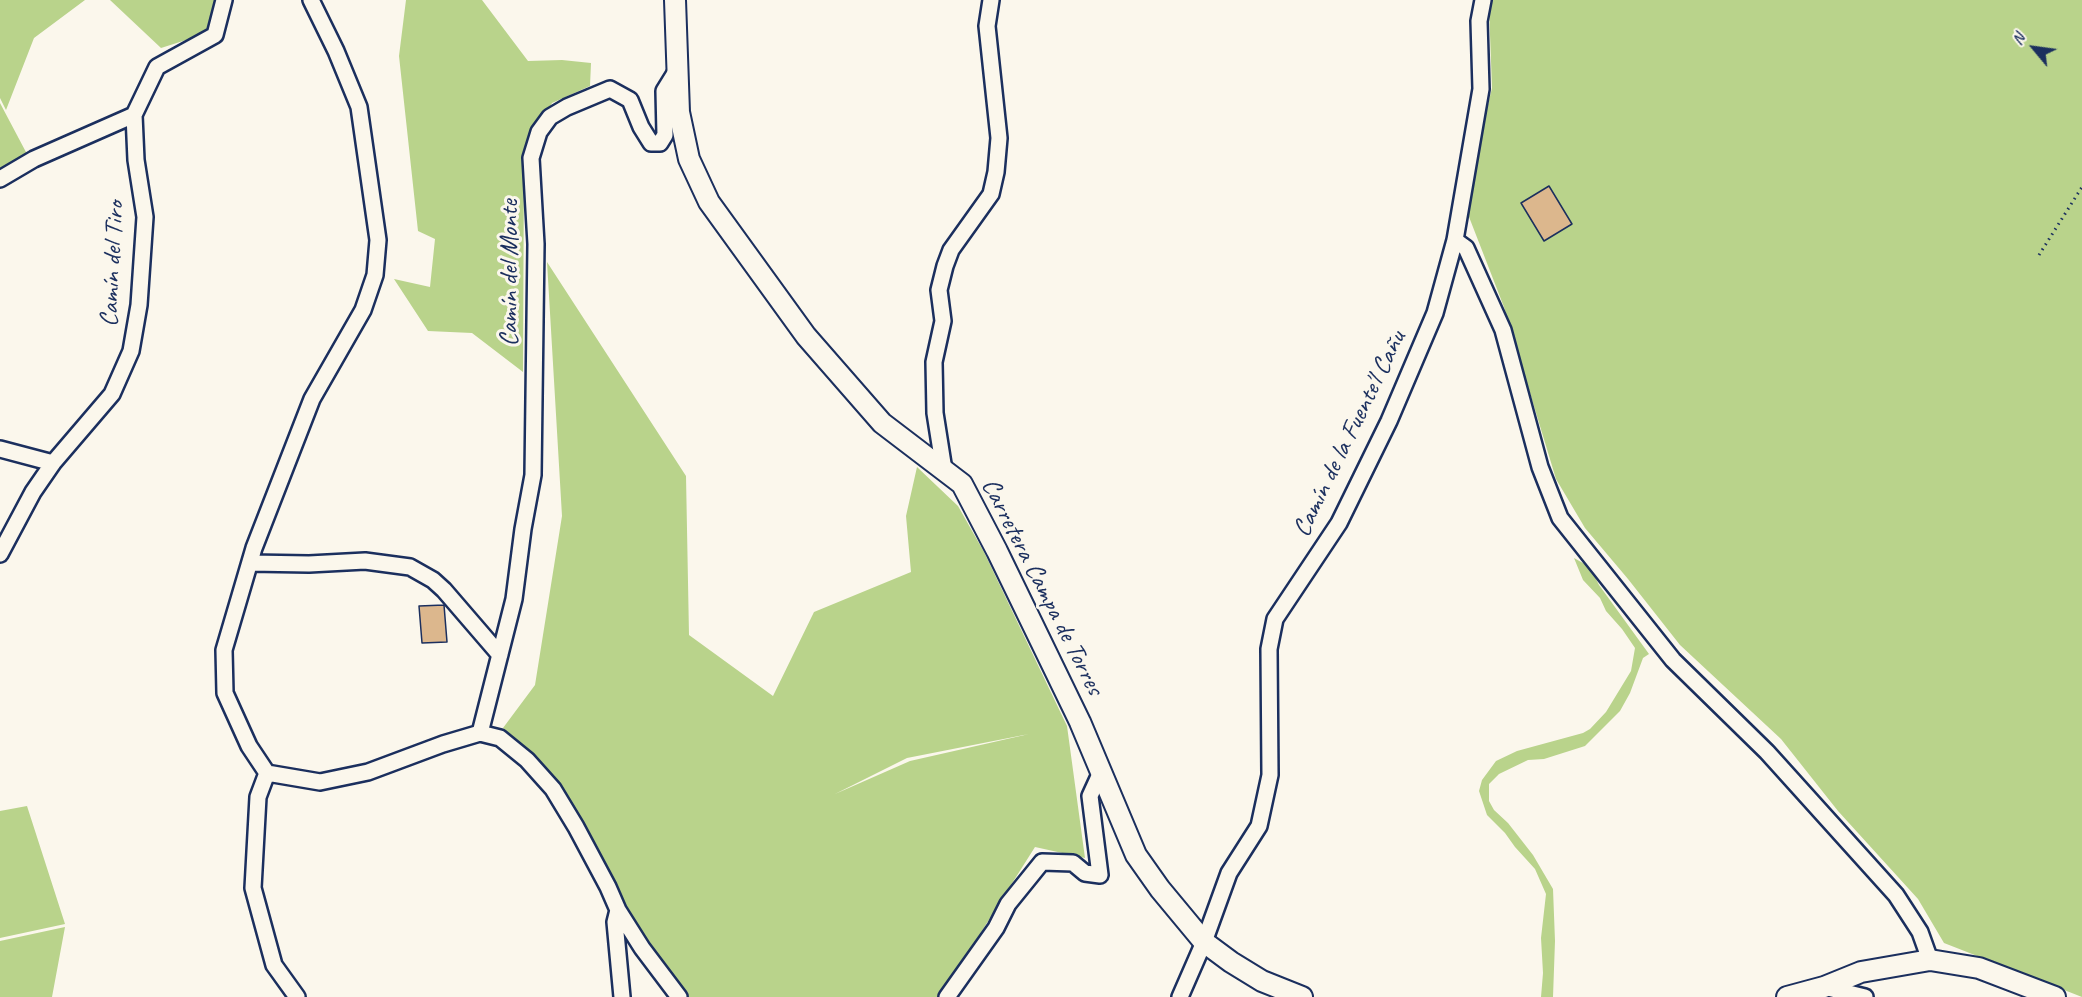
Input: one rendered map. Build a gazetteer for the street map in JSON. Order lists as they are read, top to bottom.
{
  "streets": {
    "street": [
      "Camín del Tiro",
      "Camín del Monte",
      "Camín de la Fuente'l Cañu",
      "Carretera Campa de Torres"
    ]
  },
  "crossings": [
    ["Camín del Monte", "Carretera Campa de Torres"],
    ["Camín de la Fuente'l Cañu", "Carretera Campa de Torres"]
  ],
  "north": "top left"
}
